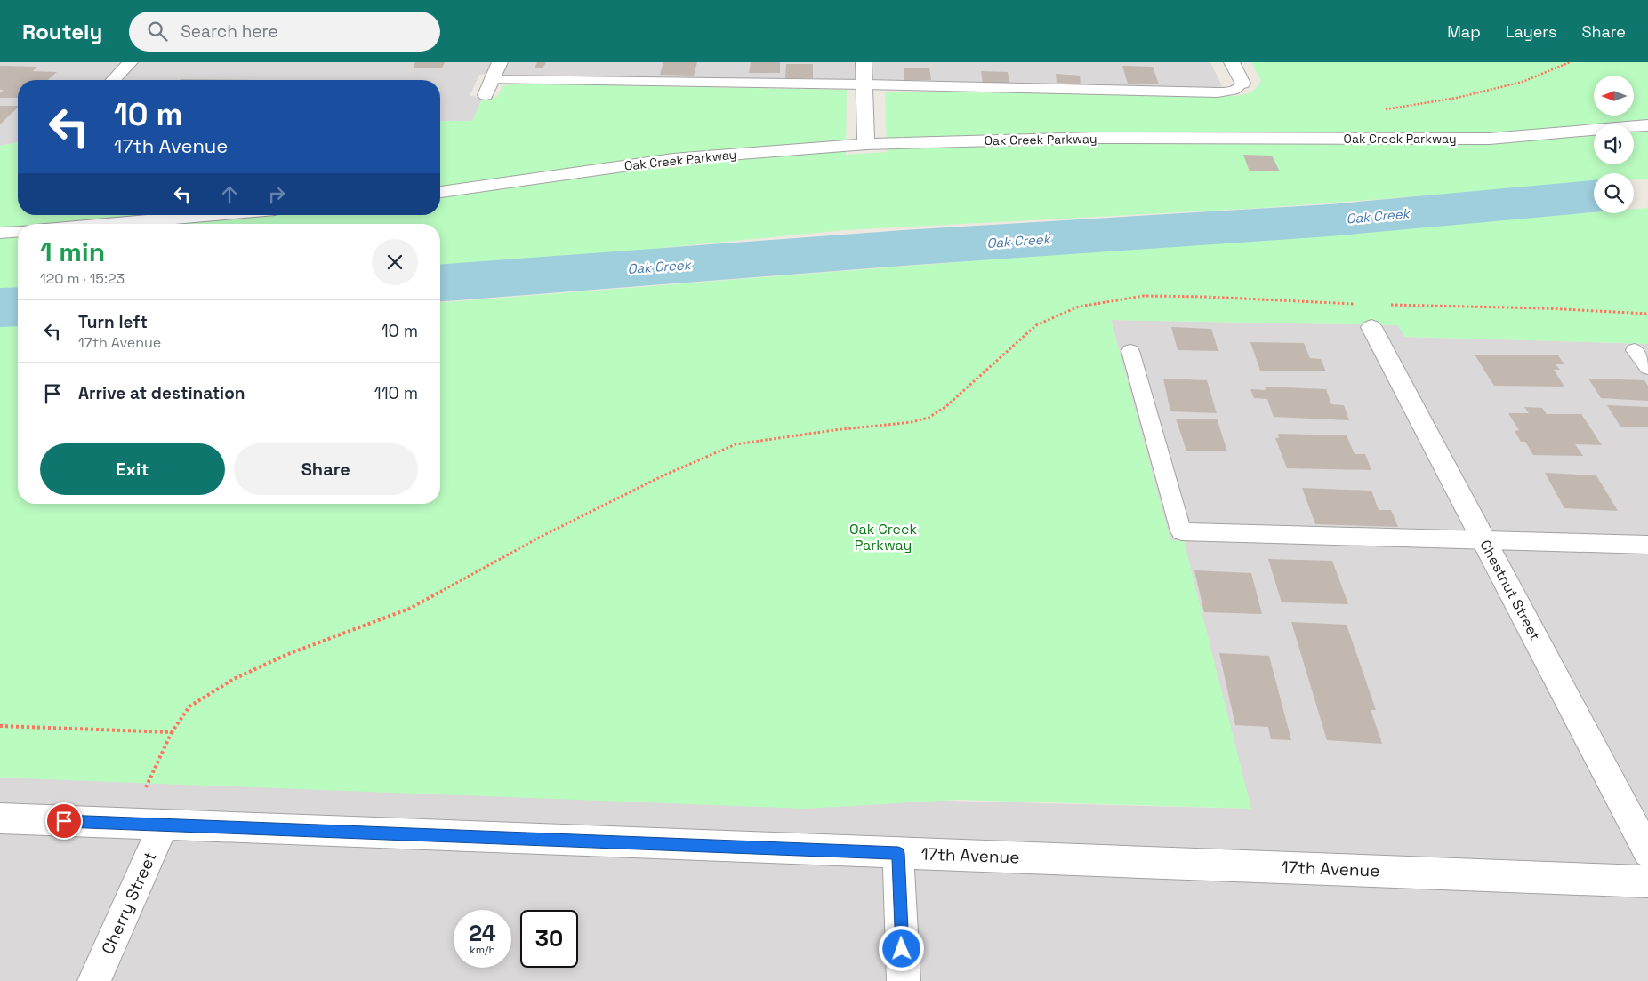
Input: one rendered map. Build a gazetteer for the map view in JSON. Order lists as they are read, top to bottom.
{
  "streets": {
    "street": [
      "Oak Creek Parkway",
      "Chestnut Street",
      "17th Avenue",
      "Cherry Street"
    ]
  },
  "crossings": [
    ["17th Avenue", "Cherry Street"]
  ],
  "water": ["Oak Creek"],
  "parks": ["Oak Creek Parkway"],
  "north": "left",
  "page": {
    "header": "Routely",
    "search": "Search here",
    "nav": ["Map", "Layers", "Share"],
    "turn": ["10 m", "17th Avenue"],
    "heading": ["1 min", "120 m · 15:23"],
    "list": [
      {
        "name": "Turn left",
        "note": "17th Avenue",
        "value": "10 m"
      },
      {
        "name": "Arrive at destination",
        "value": "110 m"
      }
    ],
    "buttons": ["Exit", "Share"],
    "speed": "24 km/h",
    "limit": "30"
  }
}
